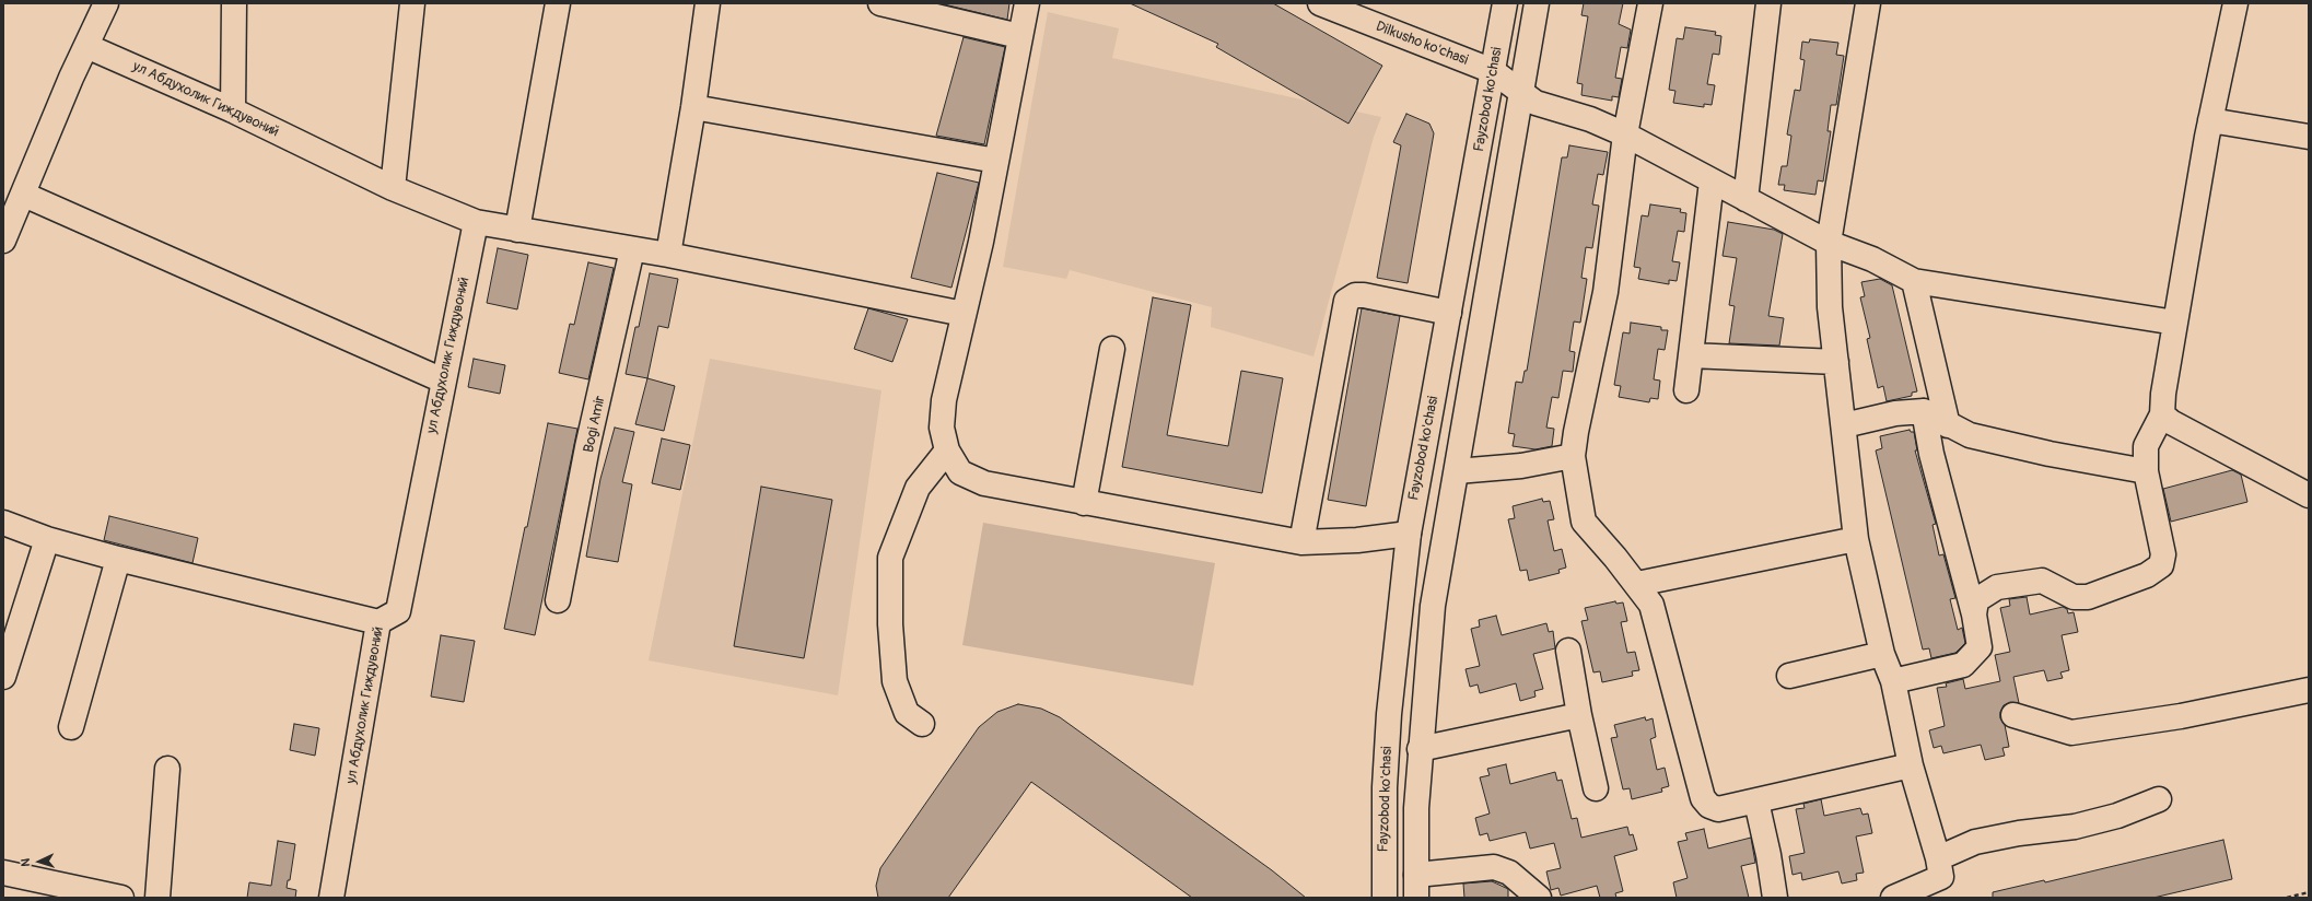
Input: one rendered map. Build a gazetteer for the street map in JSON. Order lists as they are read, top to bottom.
{
  "streets": {
    "street": ["Dilkusho ko'chasi", "ул Абдухолик Гиждувоний", "Fayzobod ko'chasi"]
  },
  "crossings": [
    ["Dilkusho ko'chasi", "Fayzobod ko'chasi"]
  ],
  "north": "left"
}
